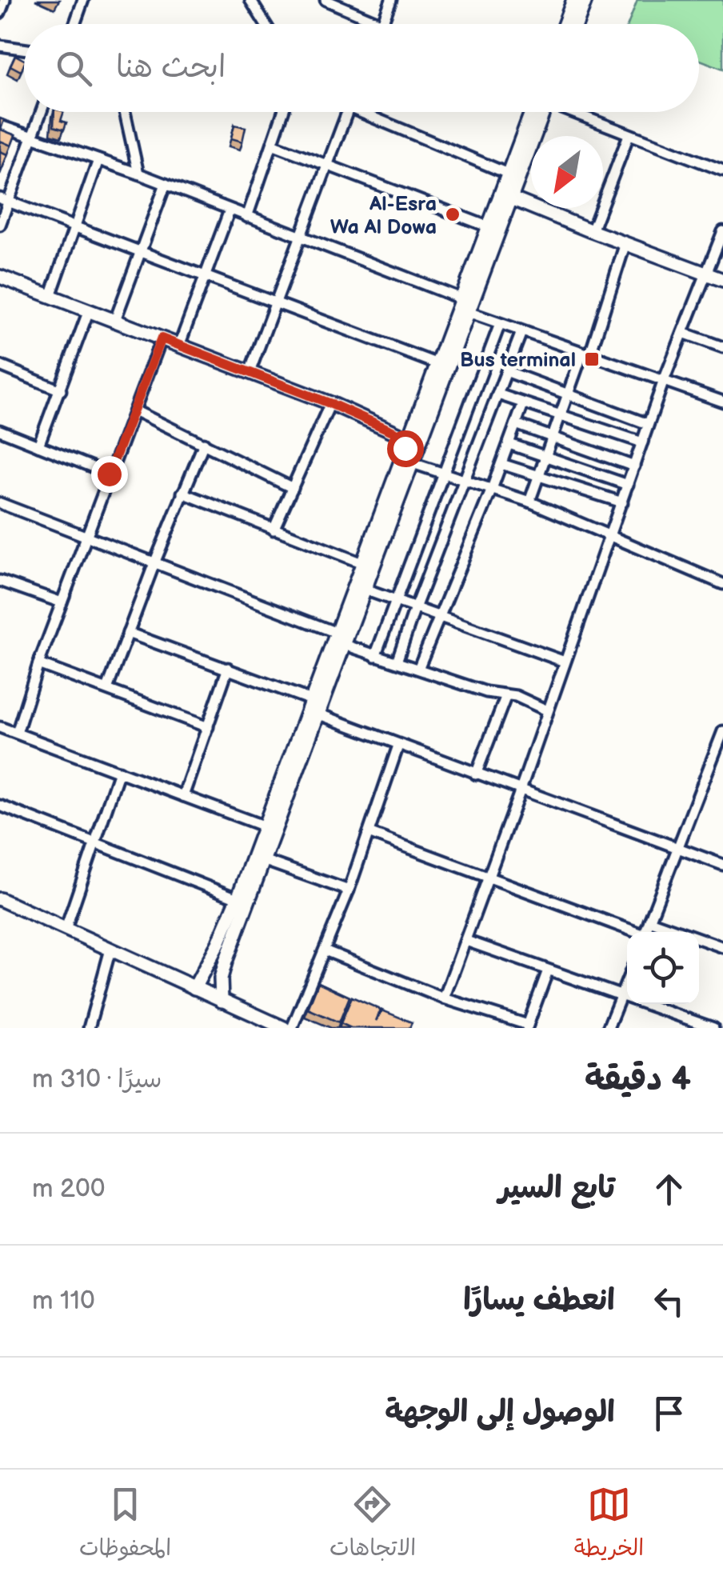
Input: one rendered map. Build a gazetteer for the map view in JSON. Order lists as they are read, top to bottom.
{
  "places": {
    "other": ["Al-Esra Wa Al Dowa"],
    "transit": ["Bus terminal"]
  },
  "north": "bottom left",
  "page": {
    "search": "ابحث هنا",
    "heading": ["4 دقيقة", "سيرًا · 310 m"],
    "list": [
      ["تابع السير", "200 m"],
      ["انعطف يسارًا", "110 m"],
      "الوصول إلى الوجهة"
    ],
    "nav": ["الخريطة", "الاتجاهات", "المحفوظات"]
  }
}
